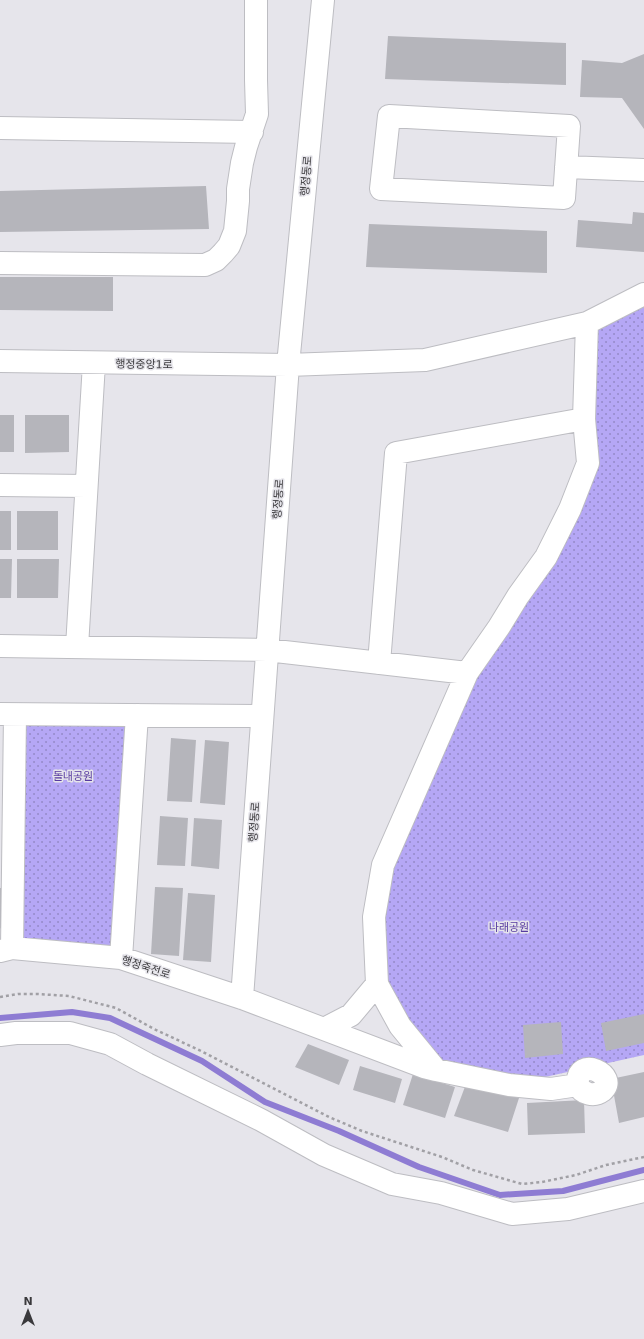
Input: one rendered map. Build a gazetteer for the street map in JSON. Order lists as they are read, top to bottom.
{
  "streets": {
    "street": ["행정동로", "행정중앙1로", "행정죽전로"]
  },
  "crossings": [
    ["행정동로", "행정중앙1로"],
    ["행정동로", "행정죽전로"]
  ],
  "parks": ["돌내공원", "나래공원"],
  "north": "top"
}
